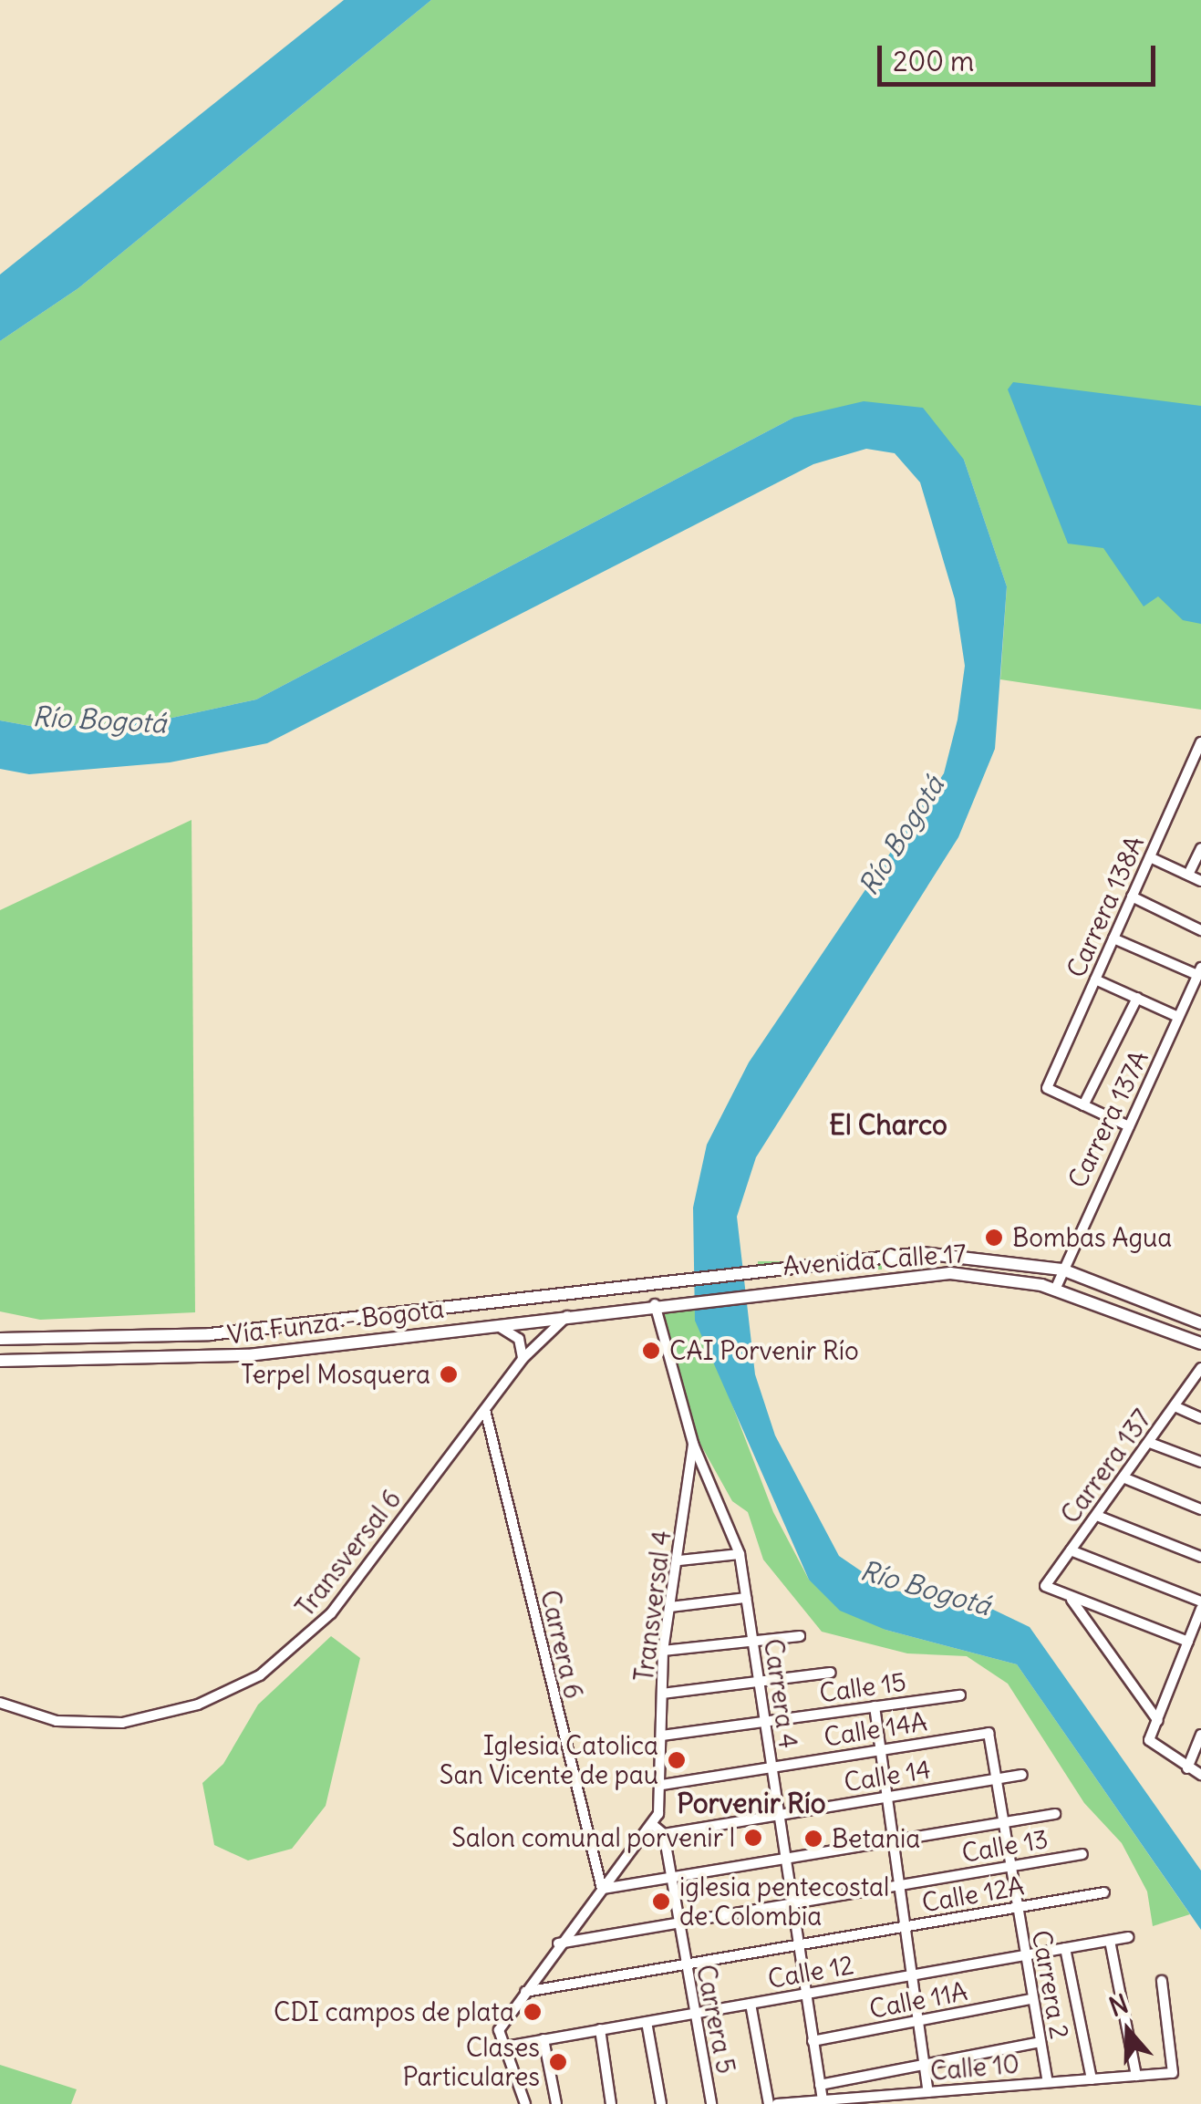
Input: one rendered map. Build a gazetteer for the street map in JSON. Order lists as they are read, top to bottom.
{
  "streets": {
    "main road": ["Avenida Calle 17", "Vía Funza - Bogota"],
    "street": [
      "Carrera 138A",
      "Carrera 137A",
      "Carrera 137",
      "Transversal 6",
      "Transversal 4",
      "Carrera 6",
      "Calle 15",
      "Carrera 4",
      "Calle 14A",
      "Calle 14",
      "Calle 13",
      "Calle 12A",
      "Calle 12",
      "Carrera 2",
      "Calle 11A",
      "Carrera 5",
      "Calle 10"
    ]
  },
  "crossings": [
    ["Carrera 137A", "Avenida Calle 17"],
    ["Avenida Calle 17", "Vía Funza - Bogota"],
    ["Vía Funza - Bogota", "Transversal 6"],
    ["Vía Funza - Bogota", "Carrera 4"],
    ["Transversal 6", "Carrera 6"],
    ["Transversal 4", "Carrera 6"],
    ["Transversal 4", "Calle 15"],
    ["Transversal 4", "Carrera 4"],
    ["Transversal 4", "Calle 14A"],
    ["Transversal 4", "Calle 13"],
    ["Transversal 4", "Calle 12A"],
    ["Transversal 4", "Calle 12"],
    ["Calle 15", "Carrera 4"],
    ["Carrera 4", "Calle 14A"],
    ["Carrera 4", "Calle 14"],
    ["Carrera 4", "Calle 13"],
    ["Carrera 4", "Calle 12A"],
    ["Carrera 4", "Calle 12"],
    ["Carrera 4", "Calle 11A"],
    ["Carrera 4", "Calle 10"],
    ["Calle 14A", "Carrera 2"],
    ["Calle 14", "Carrera 2"],
    ["Calle 14", "Carrera 5"],
    ["Calle 13", "Carrera 2"],
    ["Calle 13", "Carrera 5"],
    ["Calle 12A", "Carrera 2"],
    ["Calle 12A", "Carrera 5"],
    ["Calle 12", "Carrera 2"],
    ["Calle 12", "Carrera 5"],
    ["Carrera 2", "Calle 11A"],
    ["Carrera 2", "Calle 10"]
  ],
  "districts": ["El Charco", "Porvenir Río"],
  "water": ["Río Bogotá"],
  "places": [
    "Bombas Agua",
    "CAI Porvenir Río",
    "Terpel Mosquera",
    "Iglesia Catolica San Vicente de pau",
    "Salon comunal porvenir l",
    "Betania",
    "iglesia pentecostal de Colombia",
    "CDI campos de plata",
    "Clases Particulares"
  ],
  "scale_bar": "200 m",
  "north": "top"
}
